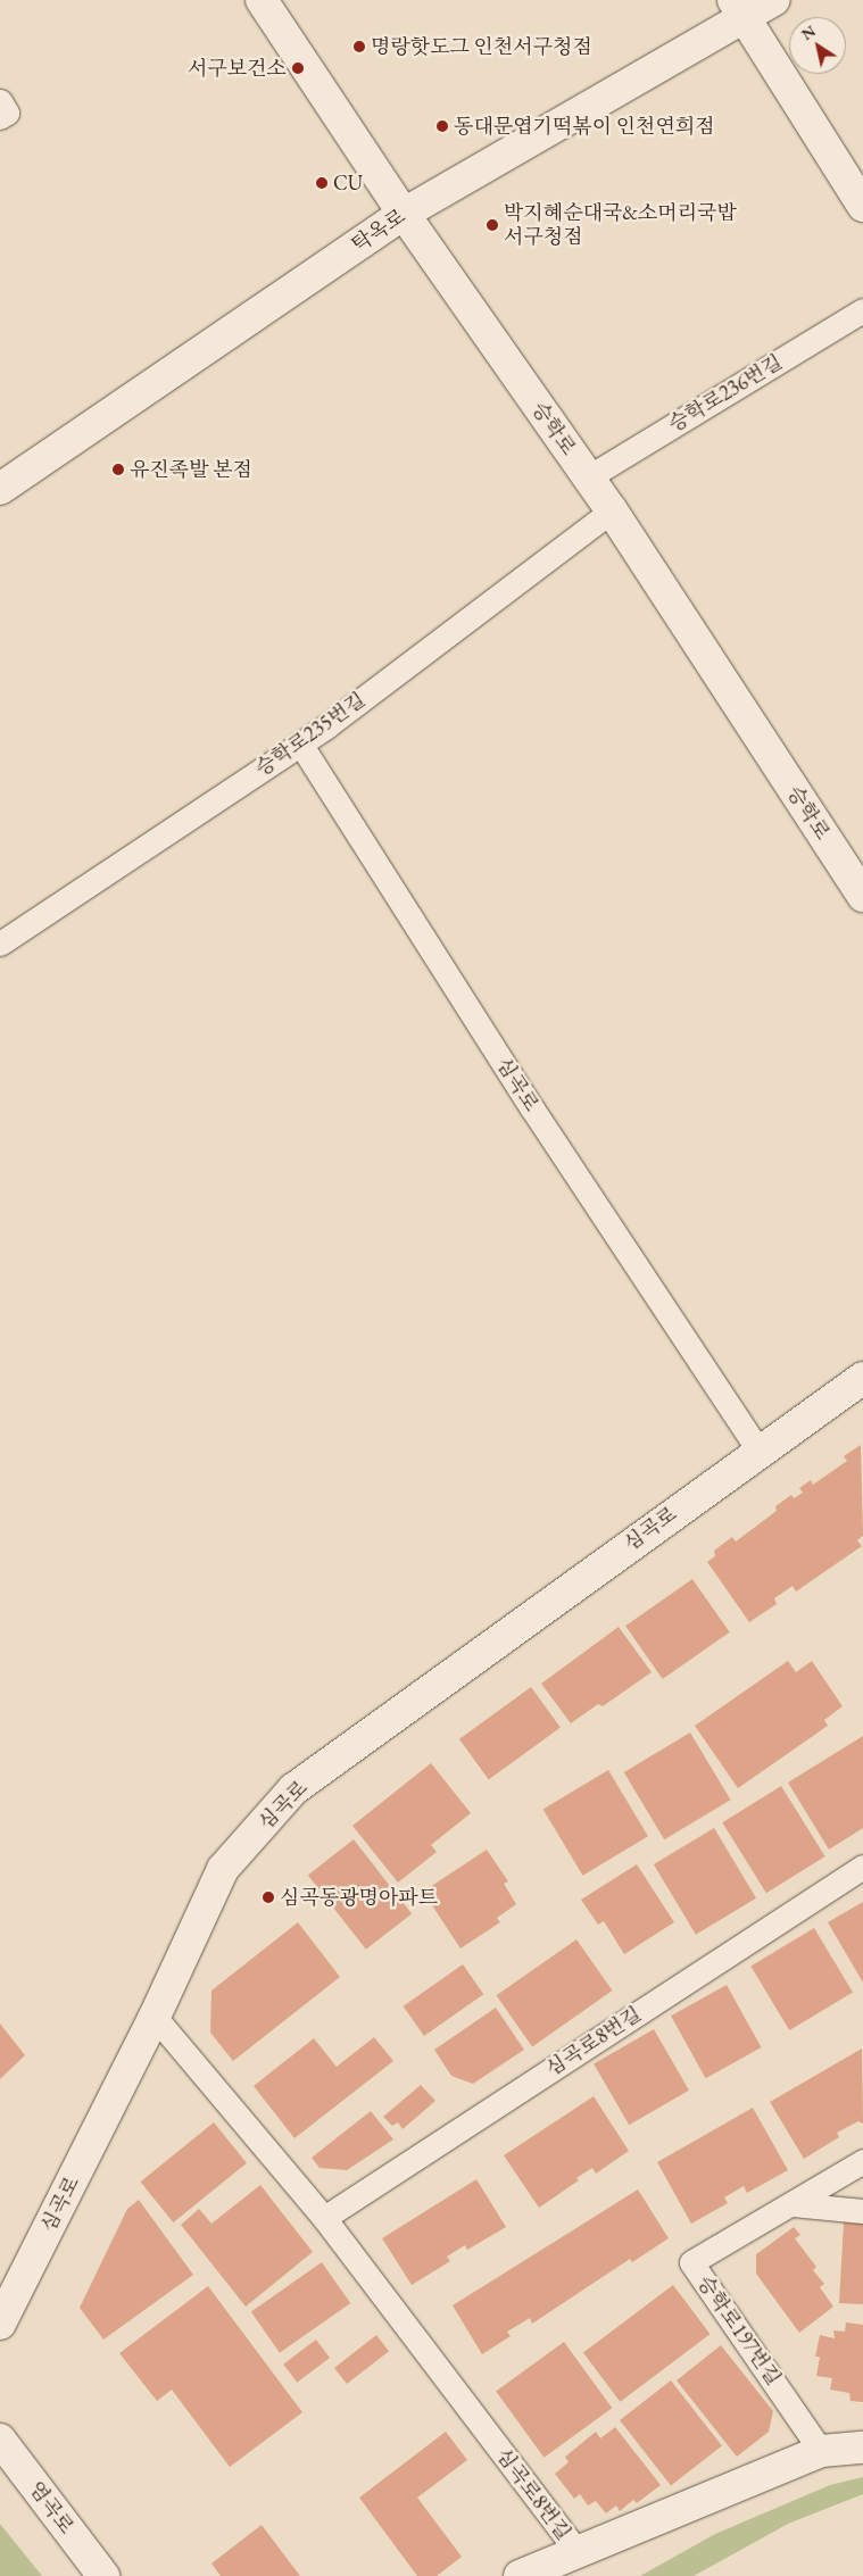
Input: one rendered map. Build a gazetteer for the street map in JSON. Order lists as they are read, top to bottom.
{
  "streets": {
    "street": [
      "탁옥로",
      "승학로",
      "심곡로",
      "염곡로"
    ],
    "lane": [
      "승학로236번길",
      "승학로235번길",
      "심곡로8번길",
      "승학로197번길"
    ]
  },
  "crossings": [
    ["탁옥로", "승학로"],
    ["승학로236번길", "승학로"],
    ["승학로", "승학로235번길"],
    ["승학로235번길", "심곡로"],
    ["심곡로", "심곡로8번길"]
  ],
  "places": [
    "명랑핫도그 인천서구청점",
    "서구보건소",
    "동대문엽기떡볶이 인천연희점",
    "CU",
    "박지혜순대국&소머리국밥 서구청점",
    "유진족발 본점",
    "심곡동광명아파트"
  ],
  "north": "top left"
}
